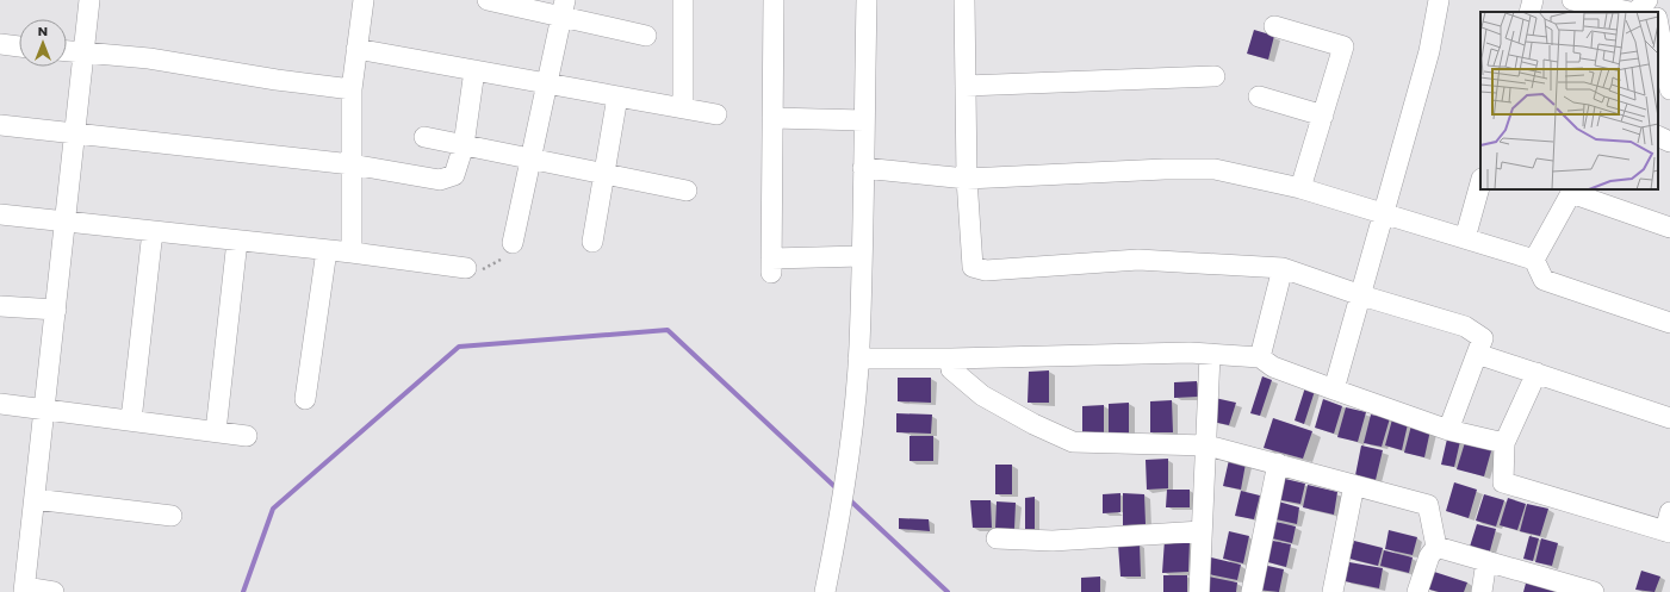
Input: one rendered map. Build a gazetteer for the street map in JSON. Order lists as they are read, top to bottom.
{
  "north": "top"
}
